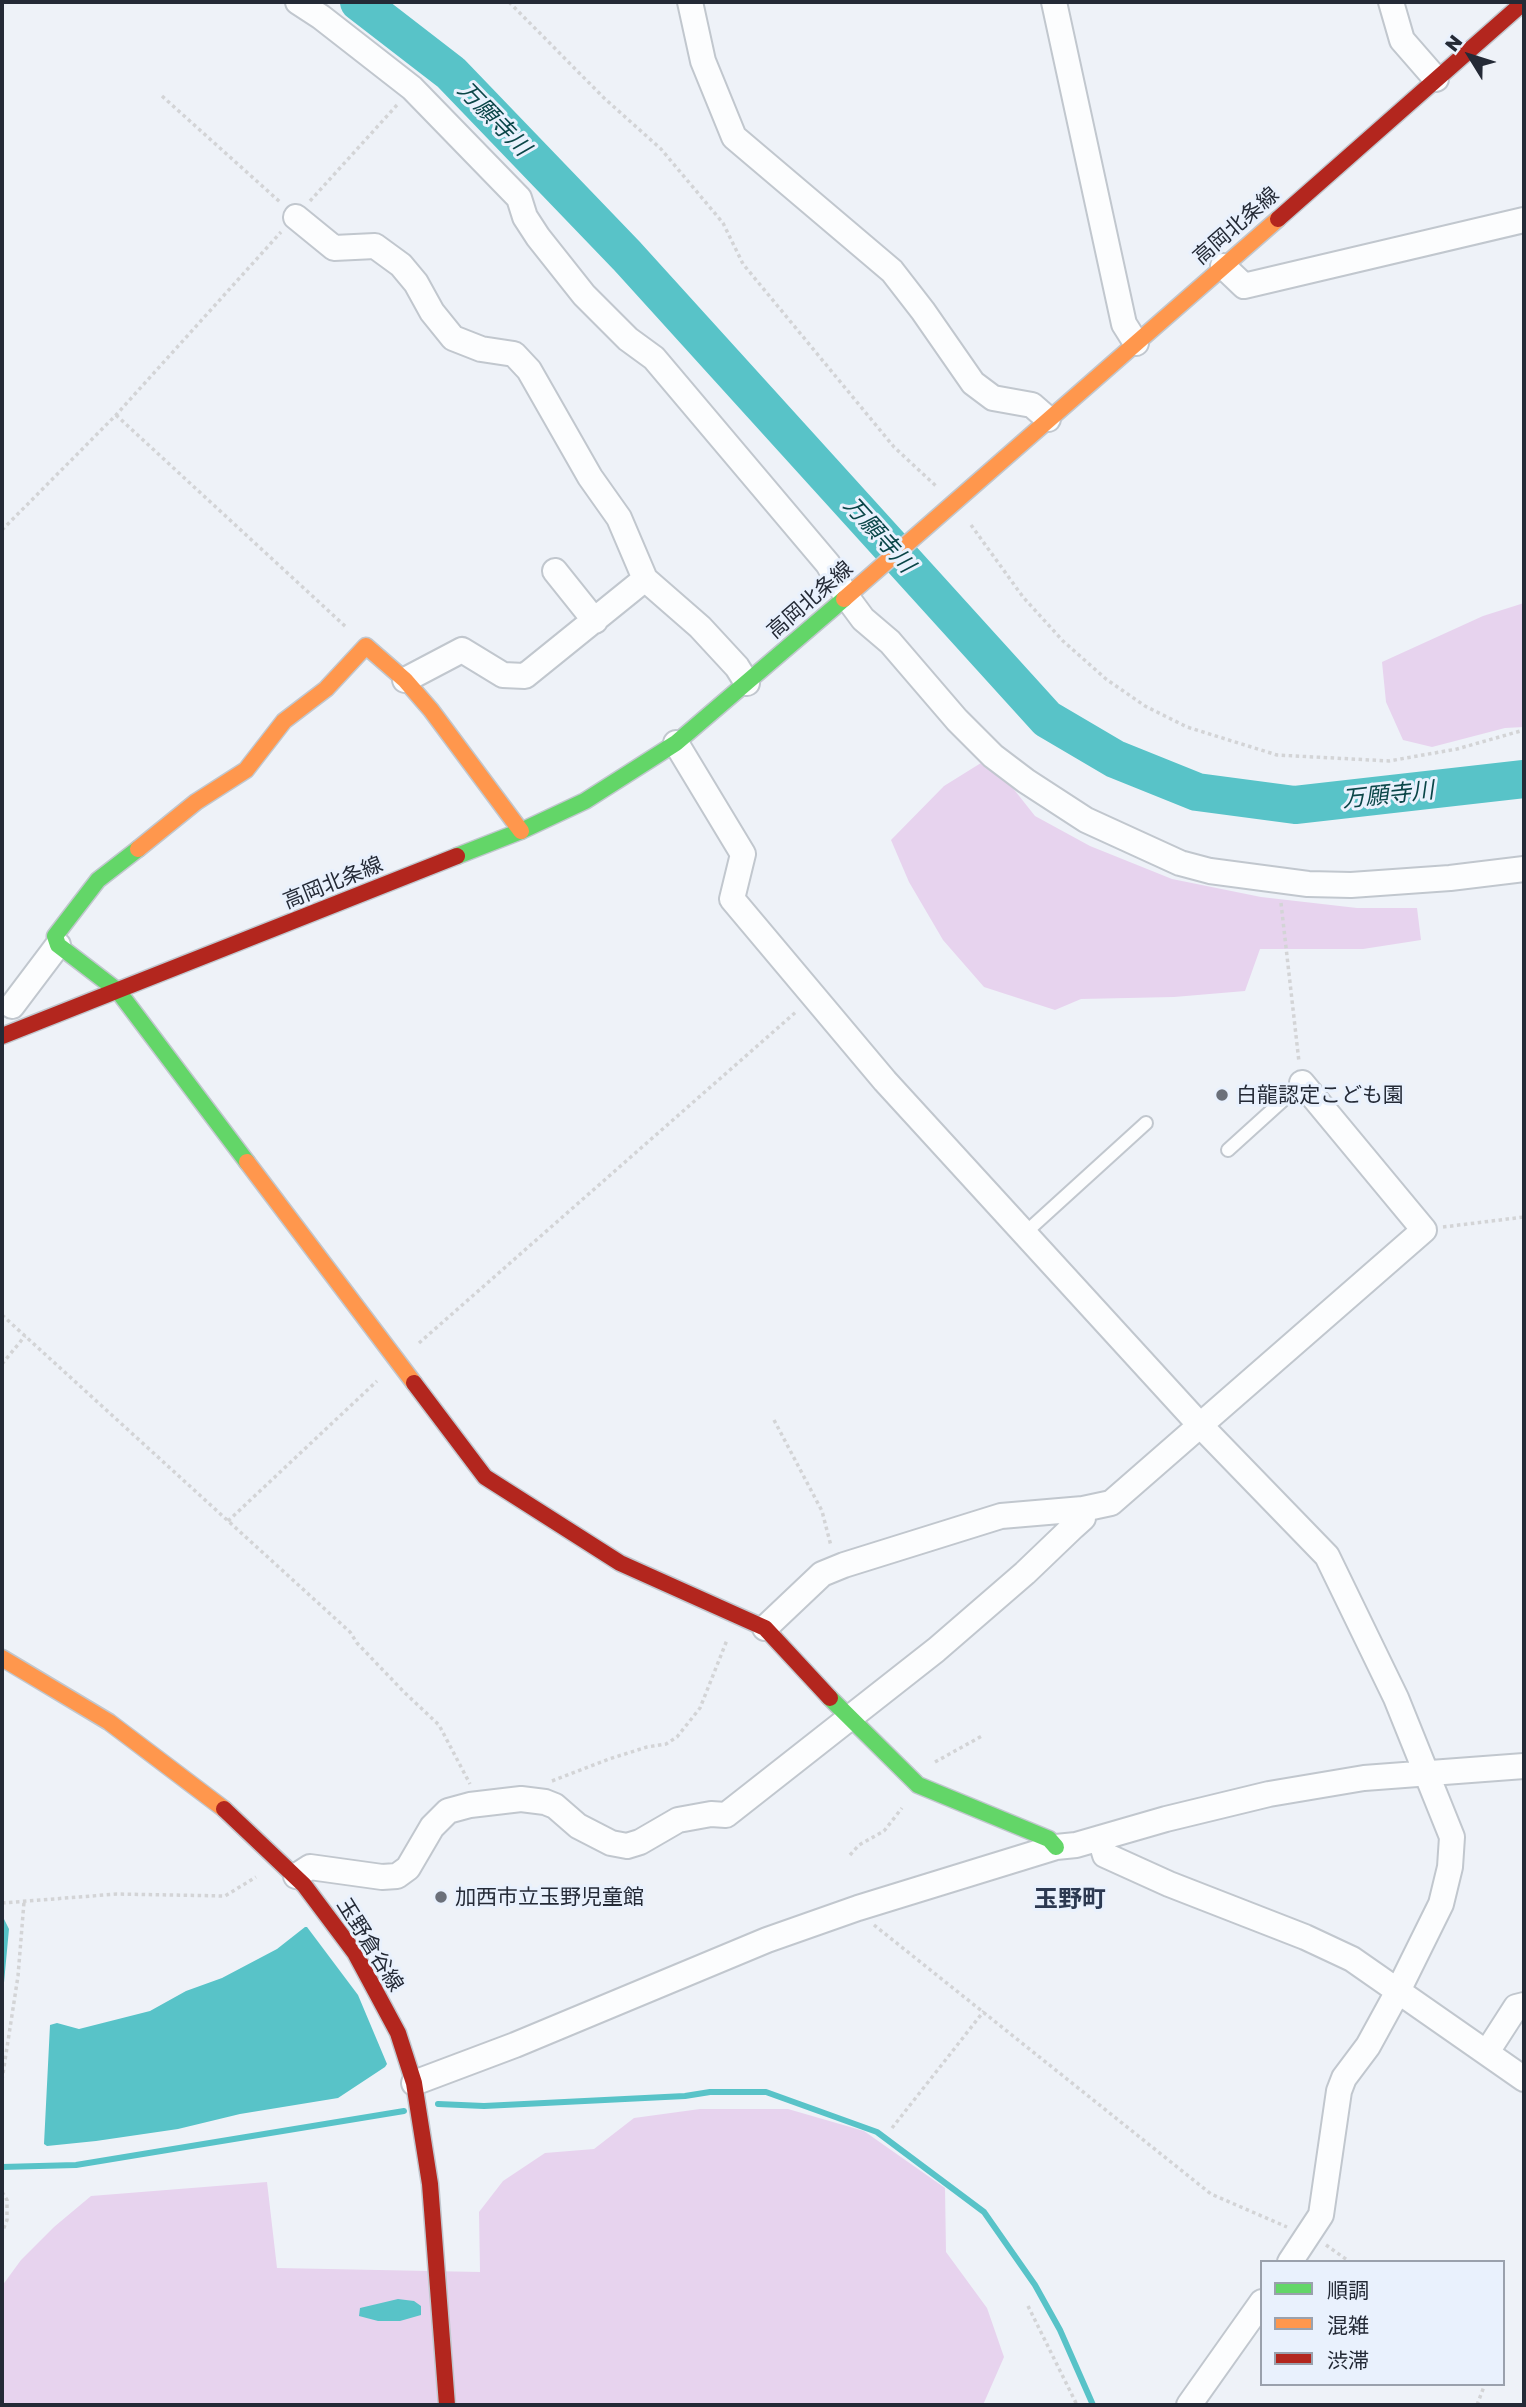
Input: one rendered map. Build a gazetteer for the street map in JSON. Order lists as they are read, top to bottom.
{
  "streets": {
    "main road": ["高岡北条線", "玉野倉谷線"]
  },
  "districts": ["玉野町"],
  "water": ["万願寺川"],
  "places": ["白龍認定こども園", "加西市立玉野児童館"],
  "legend": ["順調", "混雑", "渋滞"],
  "north": "top left"
}
